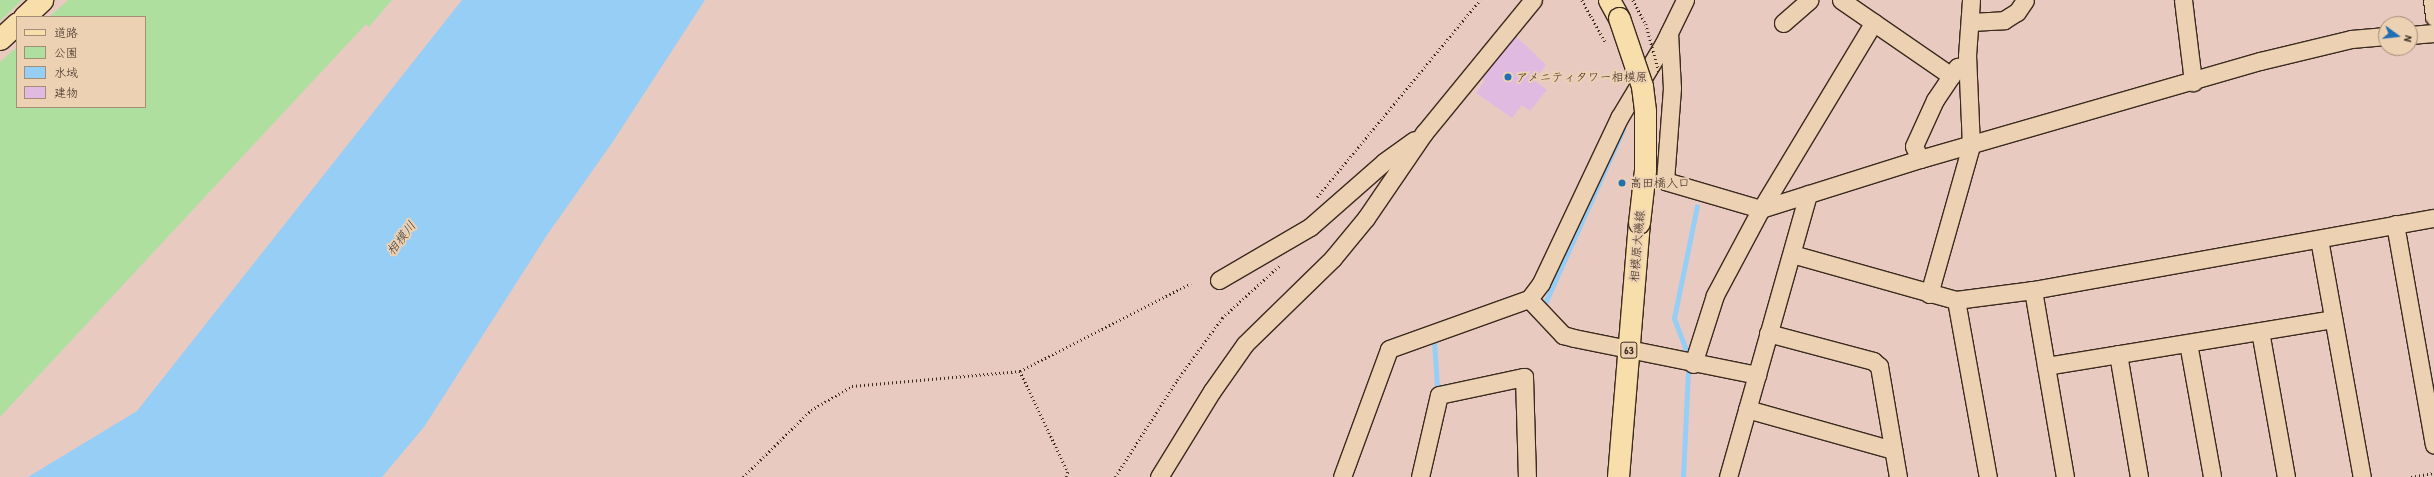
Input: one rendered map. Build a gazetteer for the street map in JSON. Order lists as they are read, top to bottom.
{
  "streets": {
    "main road": ["相模原大磯線", "63"]
  },
  "water": ["相模川"],
  "places": ["アメニティタワー相模原", "高田橋入口"],
  "legend": [
    "道路",
    "公園",
    "水域",
    "建物"
  ],
  "north": "right"
}
